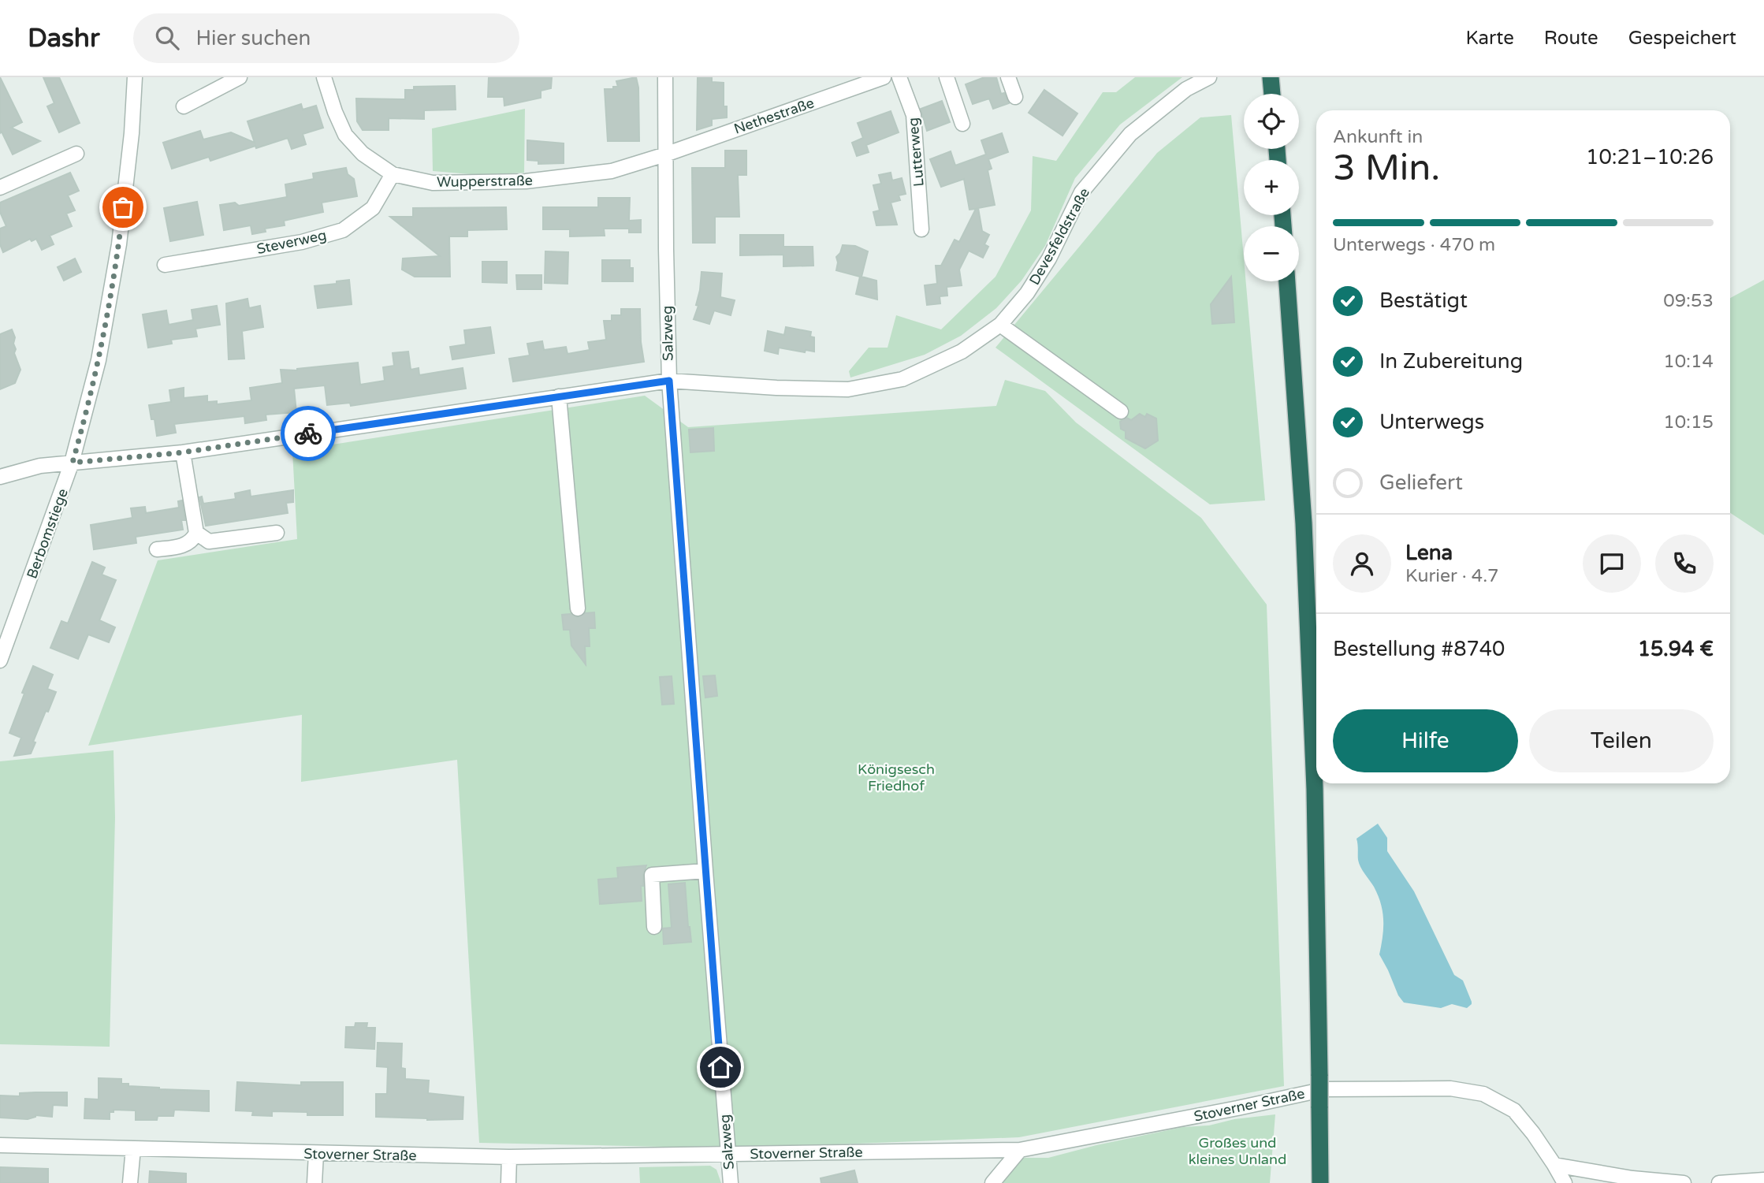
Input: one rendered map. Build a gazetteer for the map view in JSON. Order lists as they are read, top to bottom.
{
  "streets": {
    "street": [
      "Nethestraße",
      "Lutterweg",
      "Wupperstraße",
      "Devesfeldstraße",
      "Steverweg",
      "Salzweg",
      "Berbomstiege",
      "Stoverner Straße"
    ]
  },
  "crossings": [
    ["Nethestraße", "Wupperstraße"],
    ["Nethestraße", "Salzweg"],
    ["Wupperstraße", "Steverweg"],
    ["Wupperstraße", "Salzweg"],
    ["Devesfeldstraße", "Salzweg"],
    ["Devesfeldstraße", "Berbomstiege"],
    ["Salzweg", "Stoverner Straße"]
  ],
  "parks": ["Königsesch Friedhof", "Großes und kleines Unland"],
  "page": {
    "header": "Dashr",
    "search": "Hier suchen",
    "nav": ["Karte", "Route", "Gespeichert"],
    "map_buttons": ["+", "−"],
    "heading": ["3 Min.", "Ankunft in", "10:21–10:26"],
    "panel": [
      "Lena",
      "Kurier · 4.7",
      "Bestellung #8740",
      "15.94 €"
    ],
    "bar": "Unterwegs · 470 m",
    "list": [
      ["Bestätigt", "09:53"],
      ["In Zubereitung", "10:14"],
      ["Unterwegs", "10:15"],
      "Geliefert"
    ],
    "buttons": ["Hilfe", "Teilen"]
  }
}
